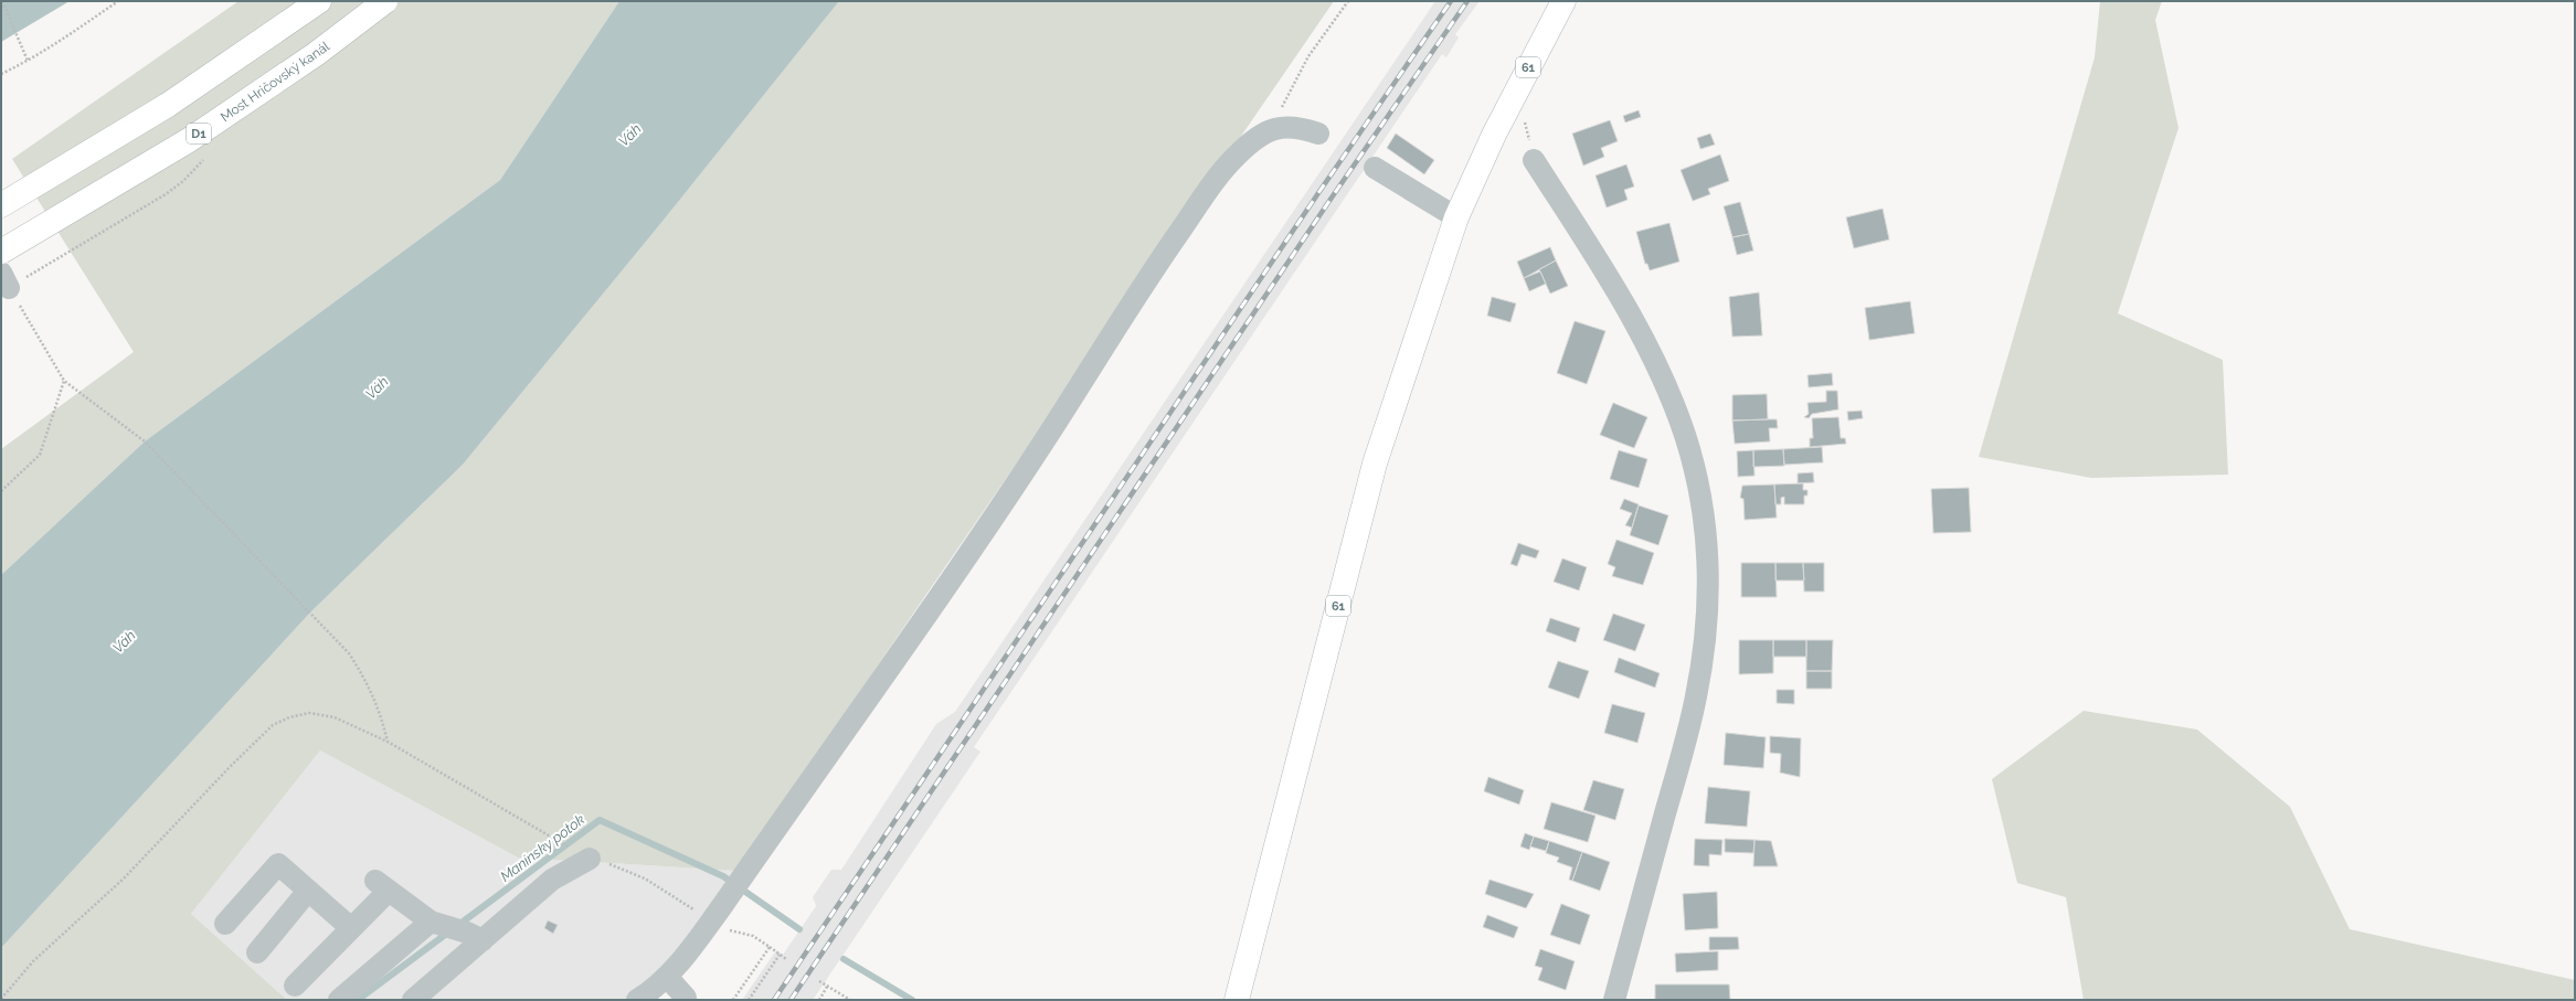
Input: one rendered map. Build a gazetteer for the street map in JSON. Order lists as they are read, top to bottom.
{
  "streets": {
    "main road": ["61", "Most Hričovský kanál", "D1"]
  },
  "water": ["Váh", "Manínsky potok"]
}
